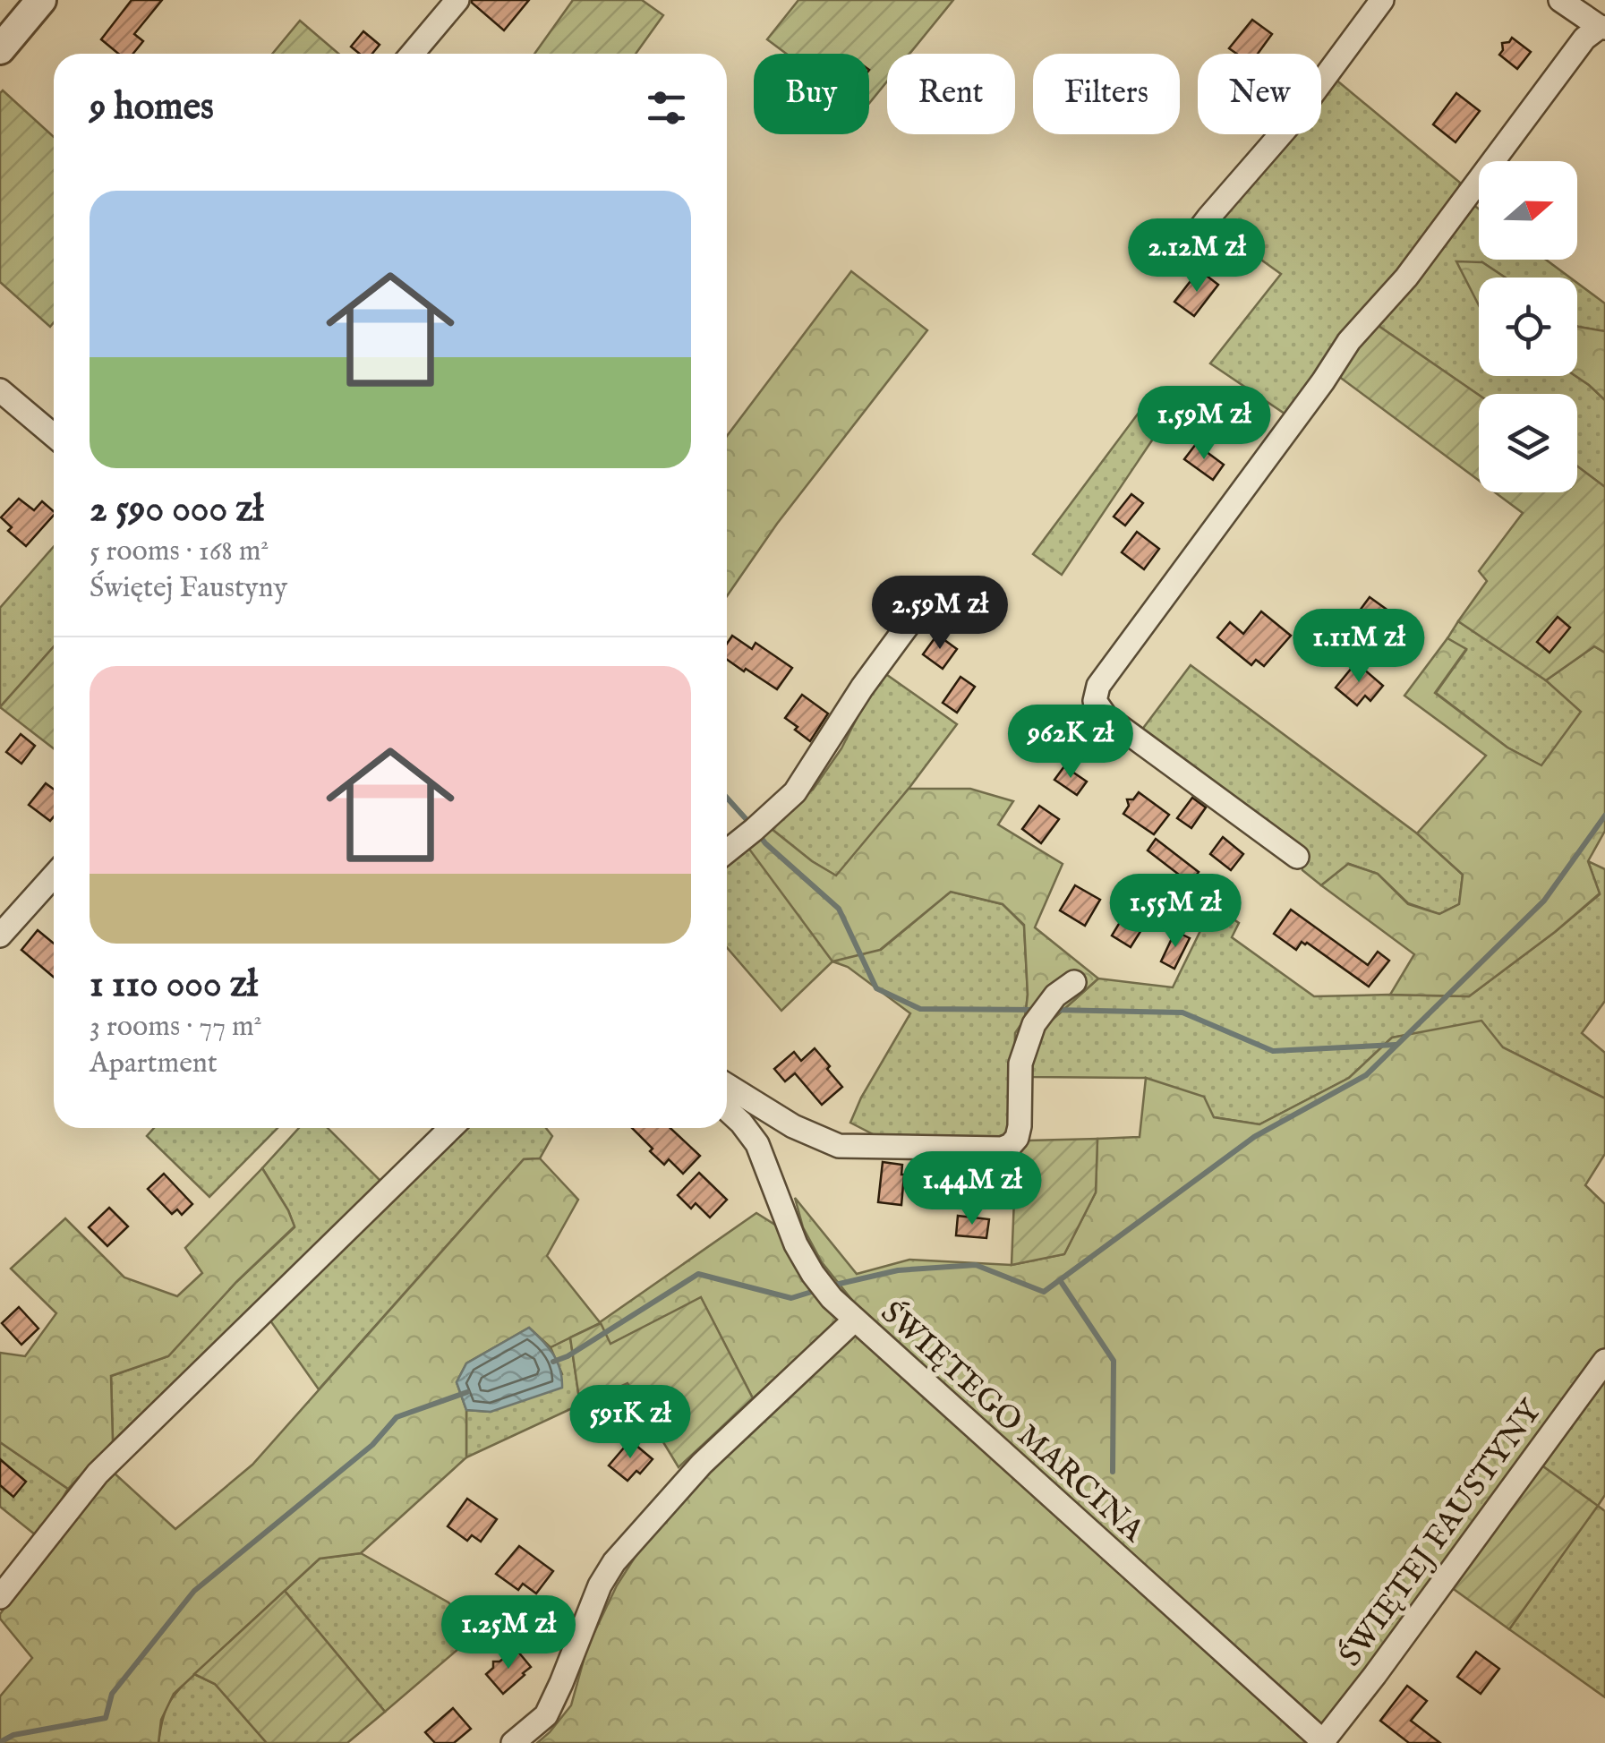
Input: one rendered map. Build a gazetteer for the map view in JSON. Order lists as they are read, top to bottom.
{
  "streets": {
    "street": ["ŚWIĘTEGO MARCINA", "ŚWIĘTEJ FAUSTYNY"]
  },
  "crossings": [
    ["ŚWIĘTEGO MARCINA", "ŚWIĘTEJ FAUSTYNY"]
  ],
  "north": "right",
  "page": {
    "chip": [
      "Buy",
      "Rent",
      "Filters",
      "New"
    ],
    "heading": "9 homes",
    "list": [
      {
        "name": "2 590 000 zł",
        "note": "5 rooms · 168 m² · Świętej Faustyny"
      },
      {
        "name": "1 110 000 zł",
        "note": "3 rooms · 77 m² · Apartment"
      }
    ],
    "price": [
      "2.12M zł",
      "1.59M zł",
      "2.59M zł",
      "1.11M zł",
      "962K zł",
      "1.55M zł",
      "1.44M zł",
      "591K zł",
      "1.25M zł"
    ]
  }
}
